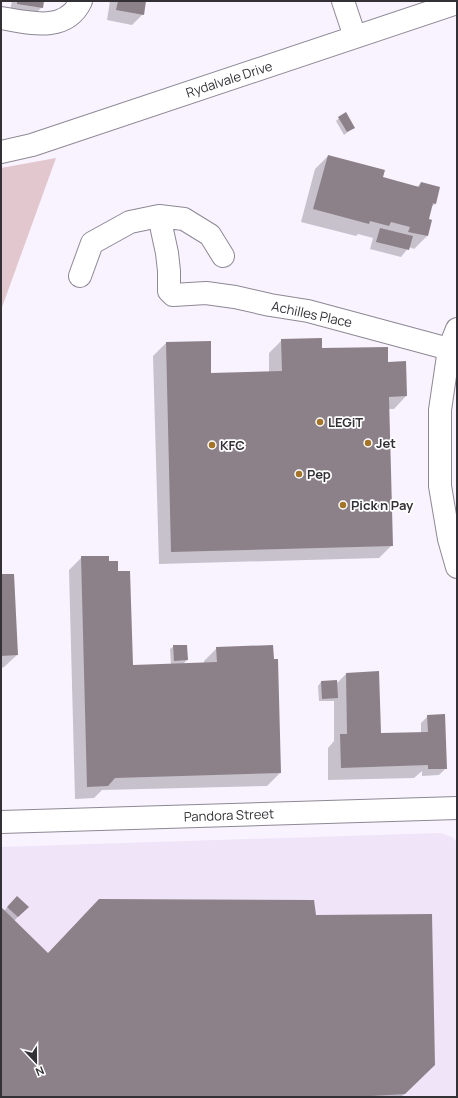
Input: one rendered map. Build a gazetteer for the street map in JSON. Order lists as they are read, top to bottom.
{
  "streets": {
    "street": ["Rydalvale Drive", "Achilles Place", "Pandora Street"]
  },
  "places": [
    "LEGiT",
    "Jet",
    "KFC",
    "Pep",
    "Pick n Pay"
  ],
  "north": "bottom"
}
